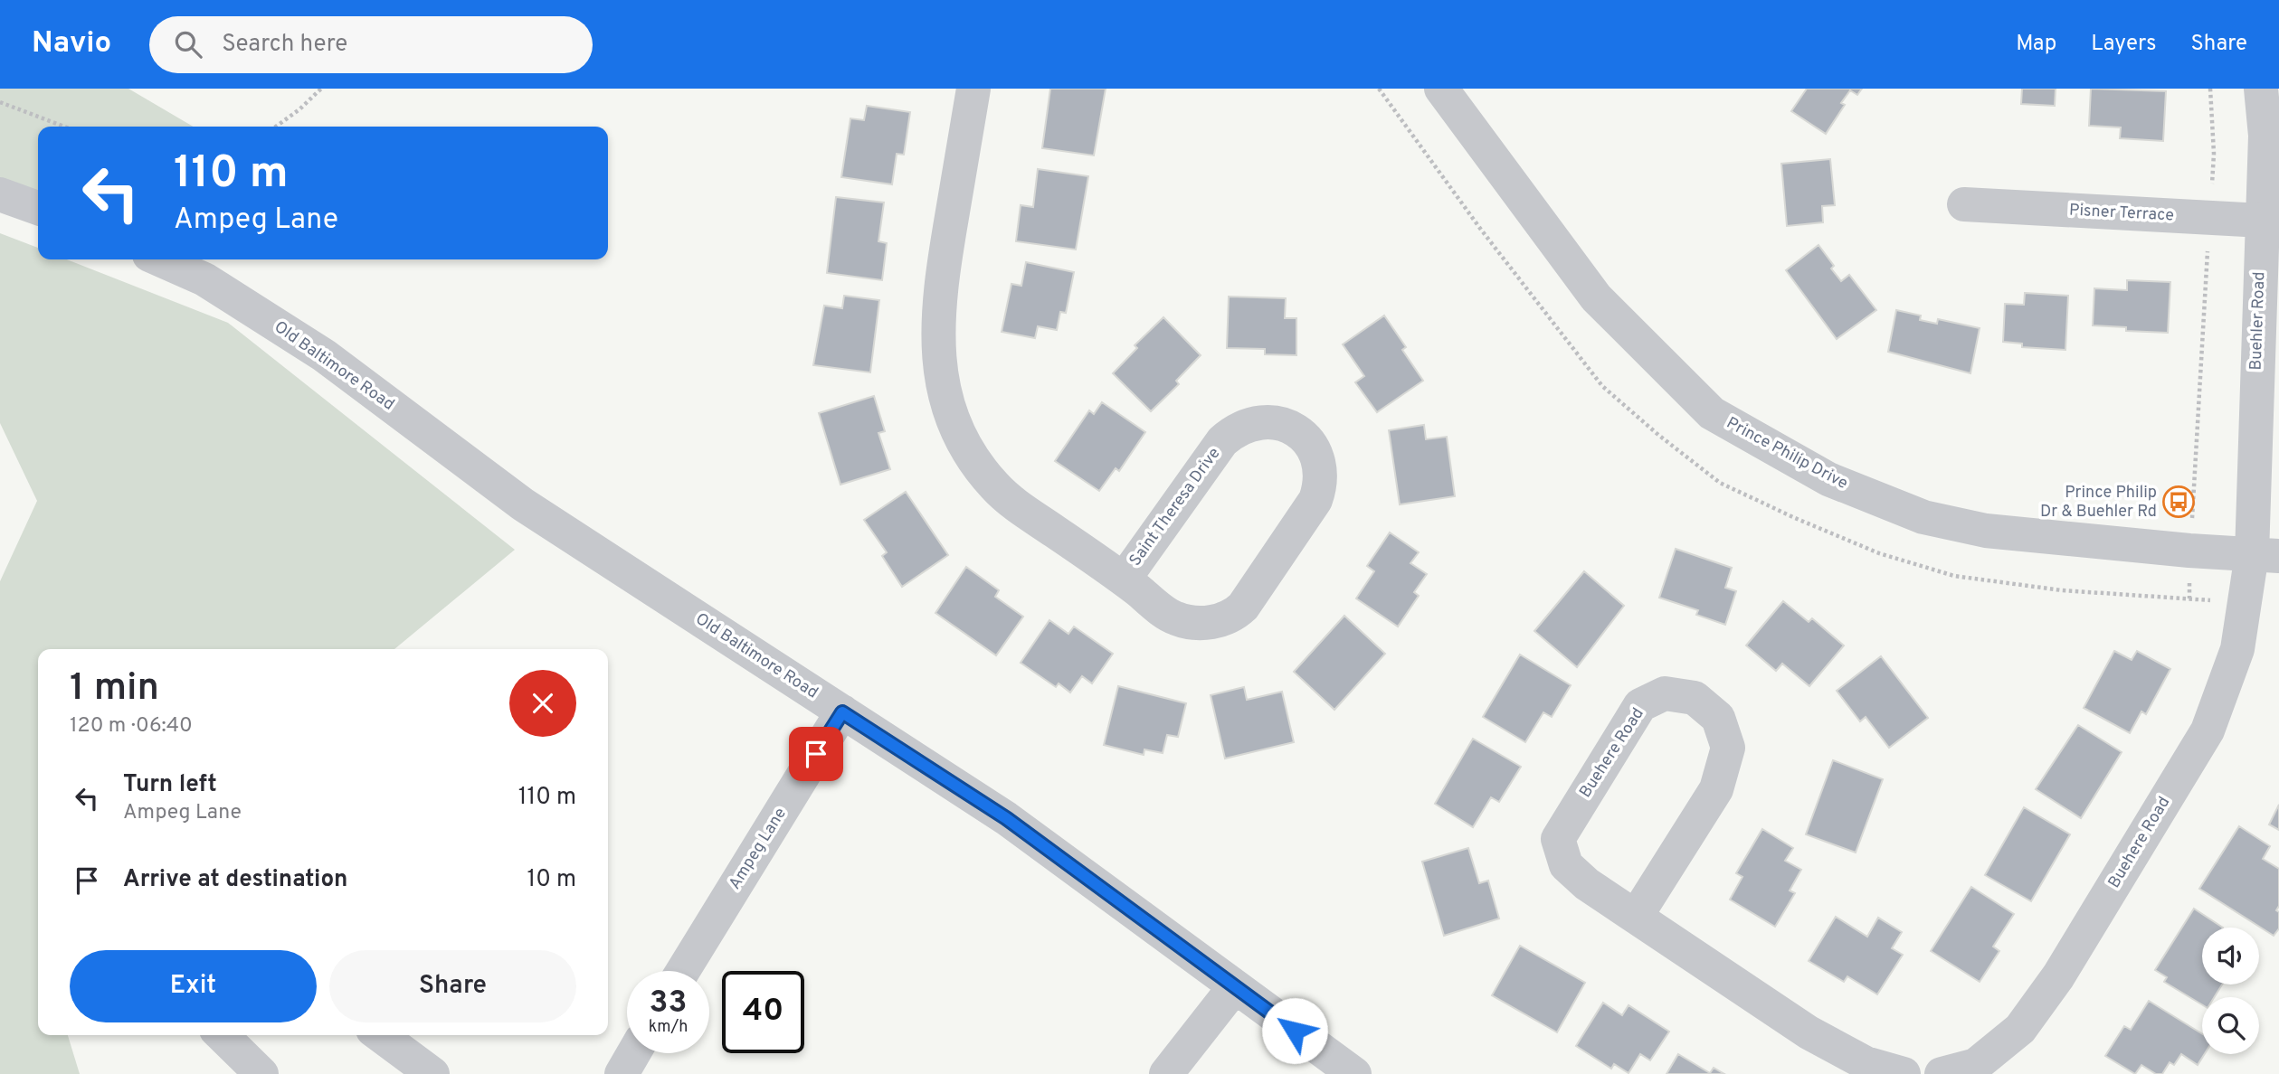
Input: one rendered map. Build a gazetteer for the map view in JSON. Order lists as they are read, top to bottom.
{
  "streets": {
    "street": [
      "Pisner Terrace",
      "Buehler Road",
      "Old Baltimore Road",
      "Prince Philip Drive",
      "Saint Theresa Drive",
      "Buehere Road",
      "Ampeg Lane"
    ]
  },
  "crossings": [
    ["Pisner Terrace", "Buehler Road"],
    ["Buehler Road", "Prince Philip Drive"],
    ["Buehler Road", "Buehere Road"],
    ["Old Baltimore Road", "Ampeg Lane"],
    ["Prince Philip Drive", "Buehere Road"]
  ],
  "places": {
    "bus stop": ["Prince Philip Dr & Buehler Rd"]
  },
  "page": {
    "header": "Navio",
    "search": "Search here",
    "nav": ["Map", "Layers", "Share"],
    "turn": ["110 m", "Ampeg Lane"],
    "heading": ["1 min", "120 m · 06:40"],
    "list": [
      {
        "name": "Turn left",
        "note": "Ampeg Lane",
        "value": "110 m"
      },
      {
        "name": "Arrive at destination",
        "value": "10 m"
      }
    ],
    "buttons": ["Exit", "Share"],
    "speed": "33 km/h",
    "limit": "40"
  }
}
